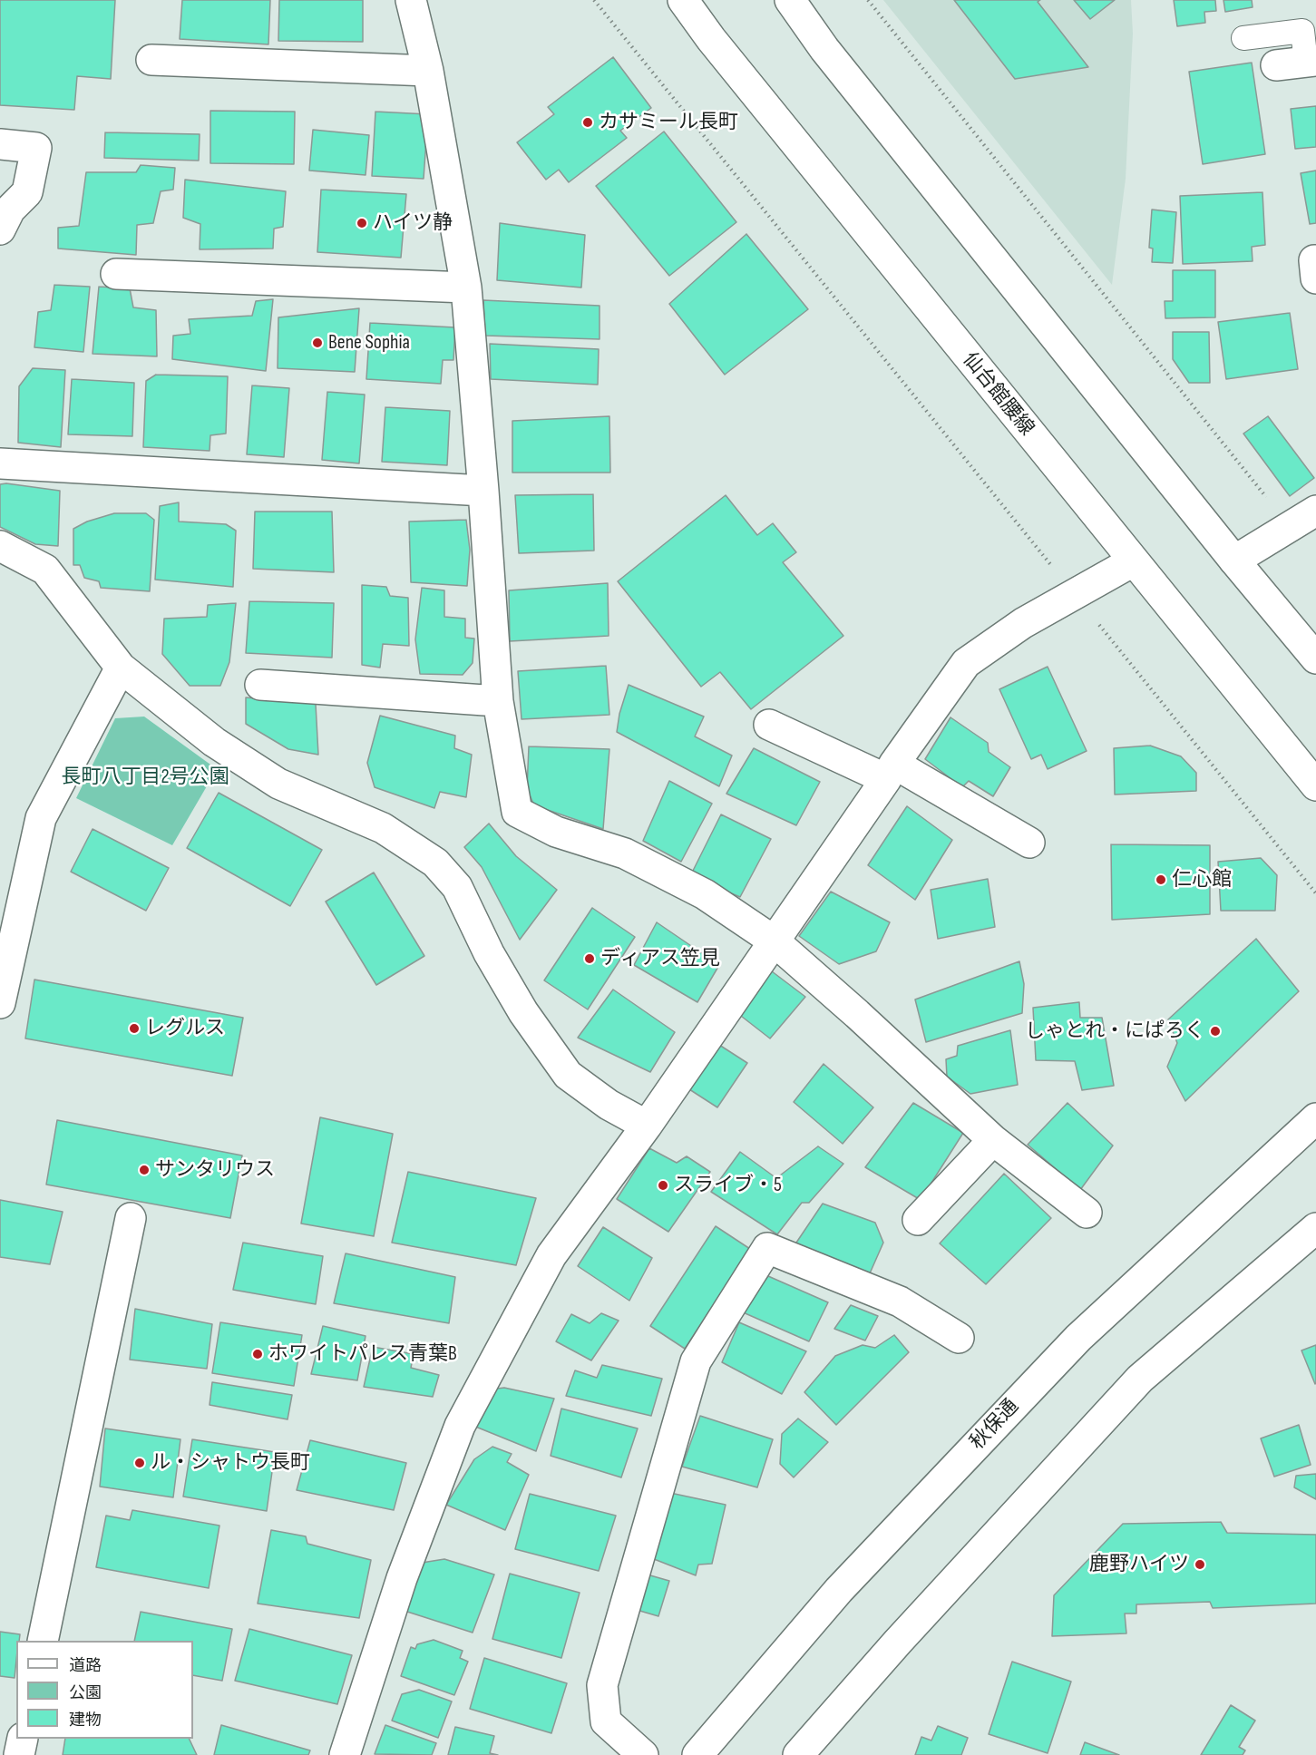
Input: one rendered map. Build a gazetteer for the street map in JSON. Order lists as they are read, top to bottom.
{
  "streets": {
    "main road": ["仙台館腰線", "秋保通"]
  },
  "parks": ["長町八丁目2号公園"],
  "places": [
    "カサミール長町",
    "ハイツ静",
    "Bene Sophia",
    "仁心館",
    "ディアス笠見",
    "レグルス",
    "しゃとれ・にぱろく",
    "サンタリウス",
    "スライブ・5",
    "ホワイトパレス青葉B",
    "ル・シャトウ長町",
    "鹿野ハイツ"
  ],
  "legend": ["道路", "公園", "建物"]
}
